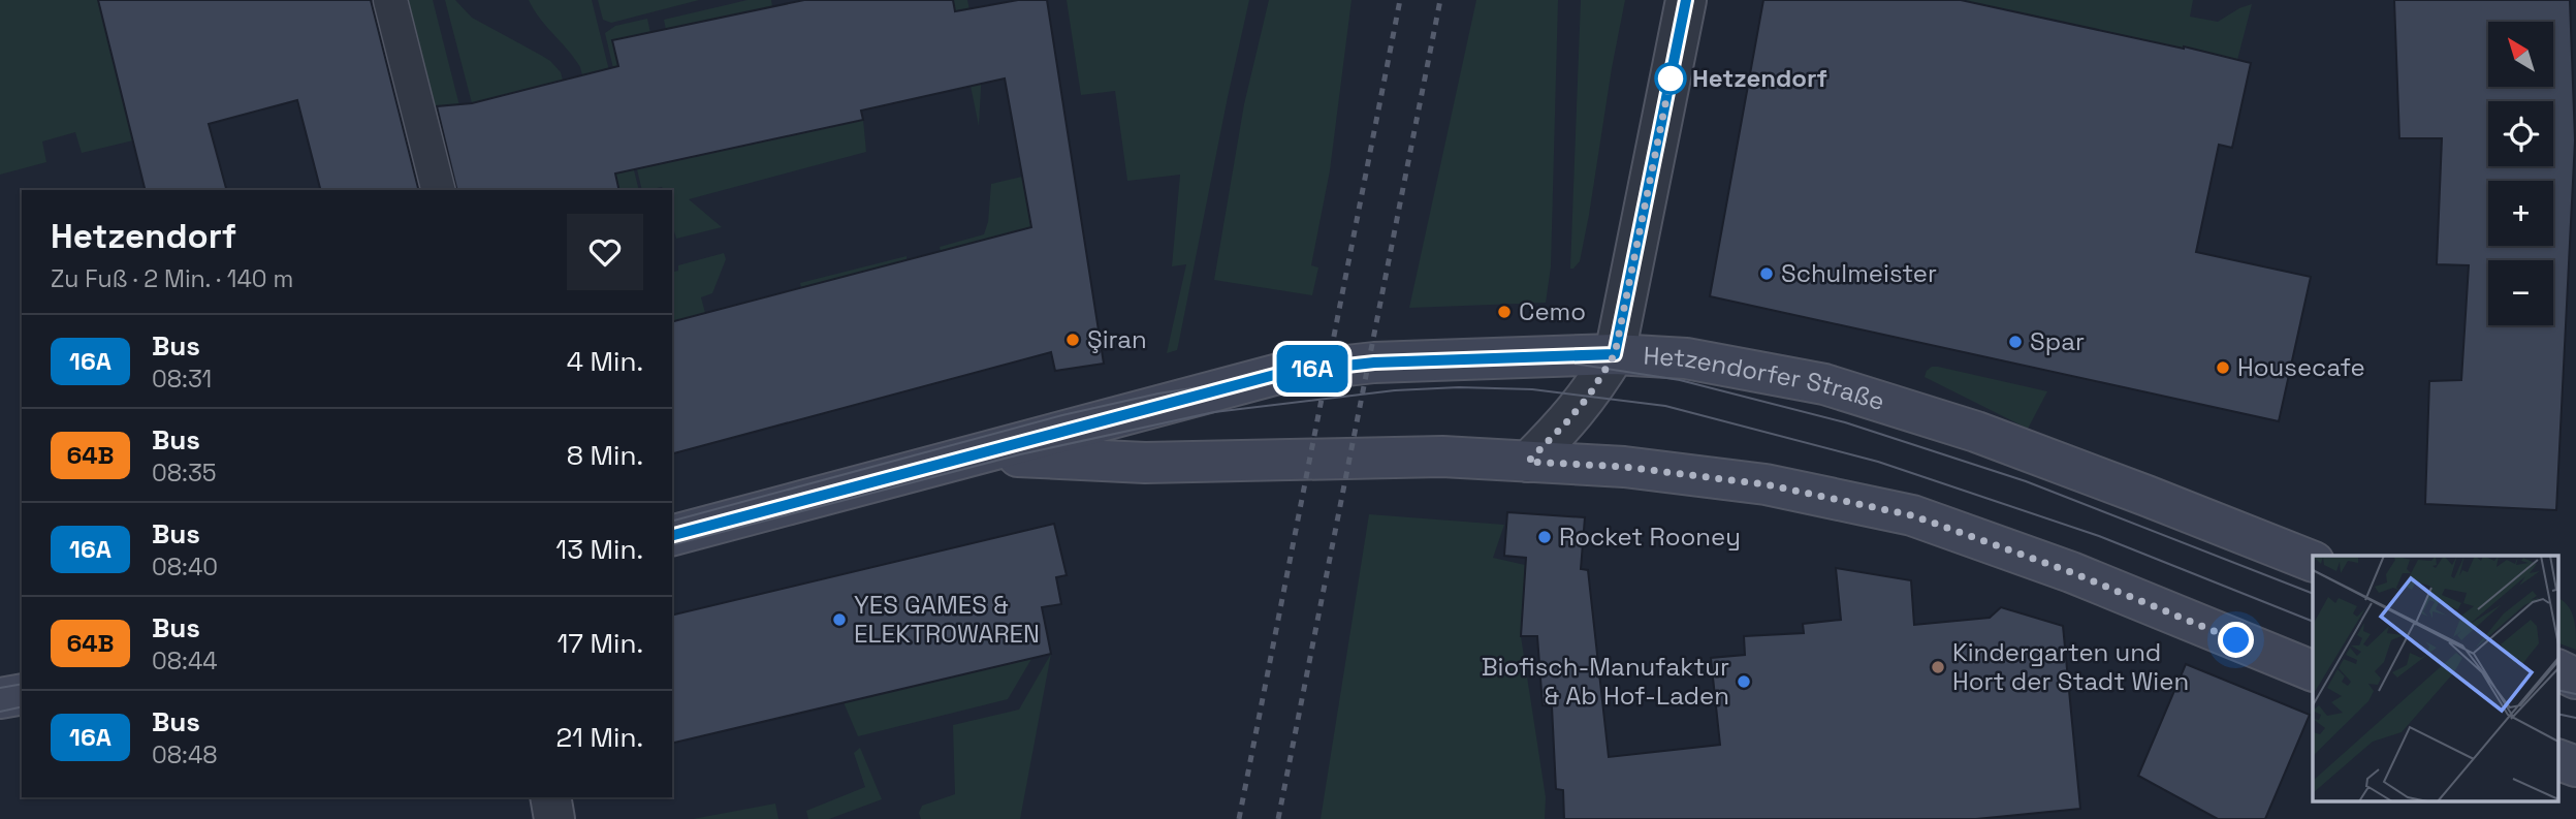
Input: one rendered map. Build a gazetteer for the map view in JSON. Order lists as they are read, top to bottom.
{
  "streets": {
    "main road": ["Hetzendorfer Straße"]
  },
  "places": [
    "Hetzendorf",
    "Schulmeister",
    "Cemo",
    "Şiran",
    "Spar",
    "Housecafe",
    "Rocket Rooney",
    "YES GAMES & ELEKTROWAREN",
    "Kindergarten und Hort der Stadt Wien",
    "Biofisch-Manufaktur & Ab Hof-Laden"
  ],
  "lines": ["bus line 16A"],
  "north": "top left",
  "page": {
    "on_map": "16A",
    "map_buttons": ["+", "−"],
    "heading": ["Hetzendorf", "Zu Fuß · 2 Min. · 140 m"],
    "list": [
      {
        "mark": "16A",
        "name": "Bus",
        "note": "08:31",
        "value": "4 Min."
      },
      {
        "mark": "64B",
        "name": "Bus",
        "note": "08:35",
        "value": "8 Min."
      },
      {
        "mark": "16A",
        "name": "Bus",
        "note": "08:40",
        "value": "13 Min."
      },
      {
        "mark": "64B",
        "name": "Bus",
        "note": "08:44",
        "value": "17 Min."
      },
      {
        "mark": "16A",
        "name": "Bus",
        "note": "08:48",
        "value": "21 Min."
      }
    ]
  }
}
